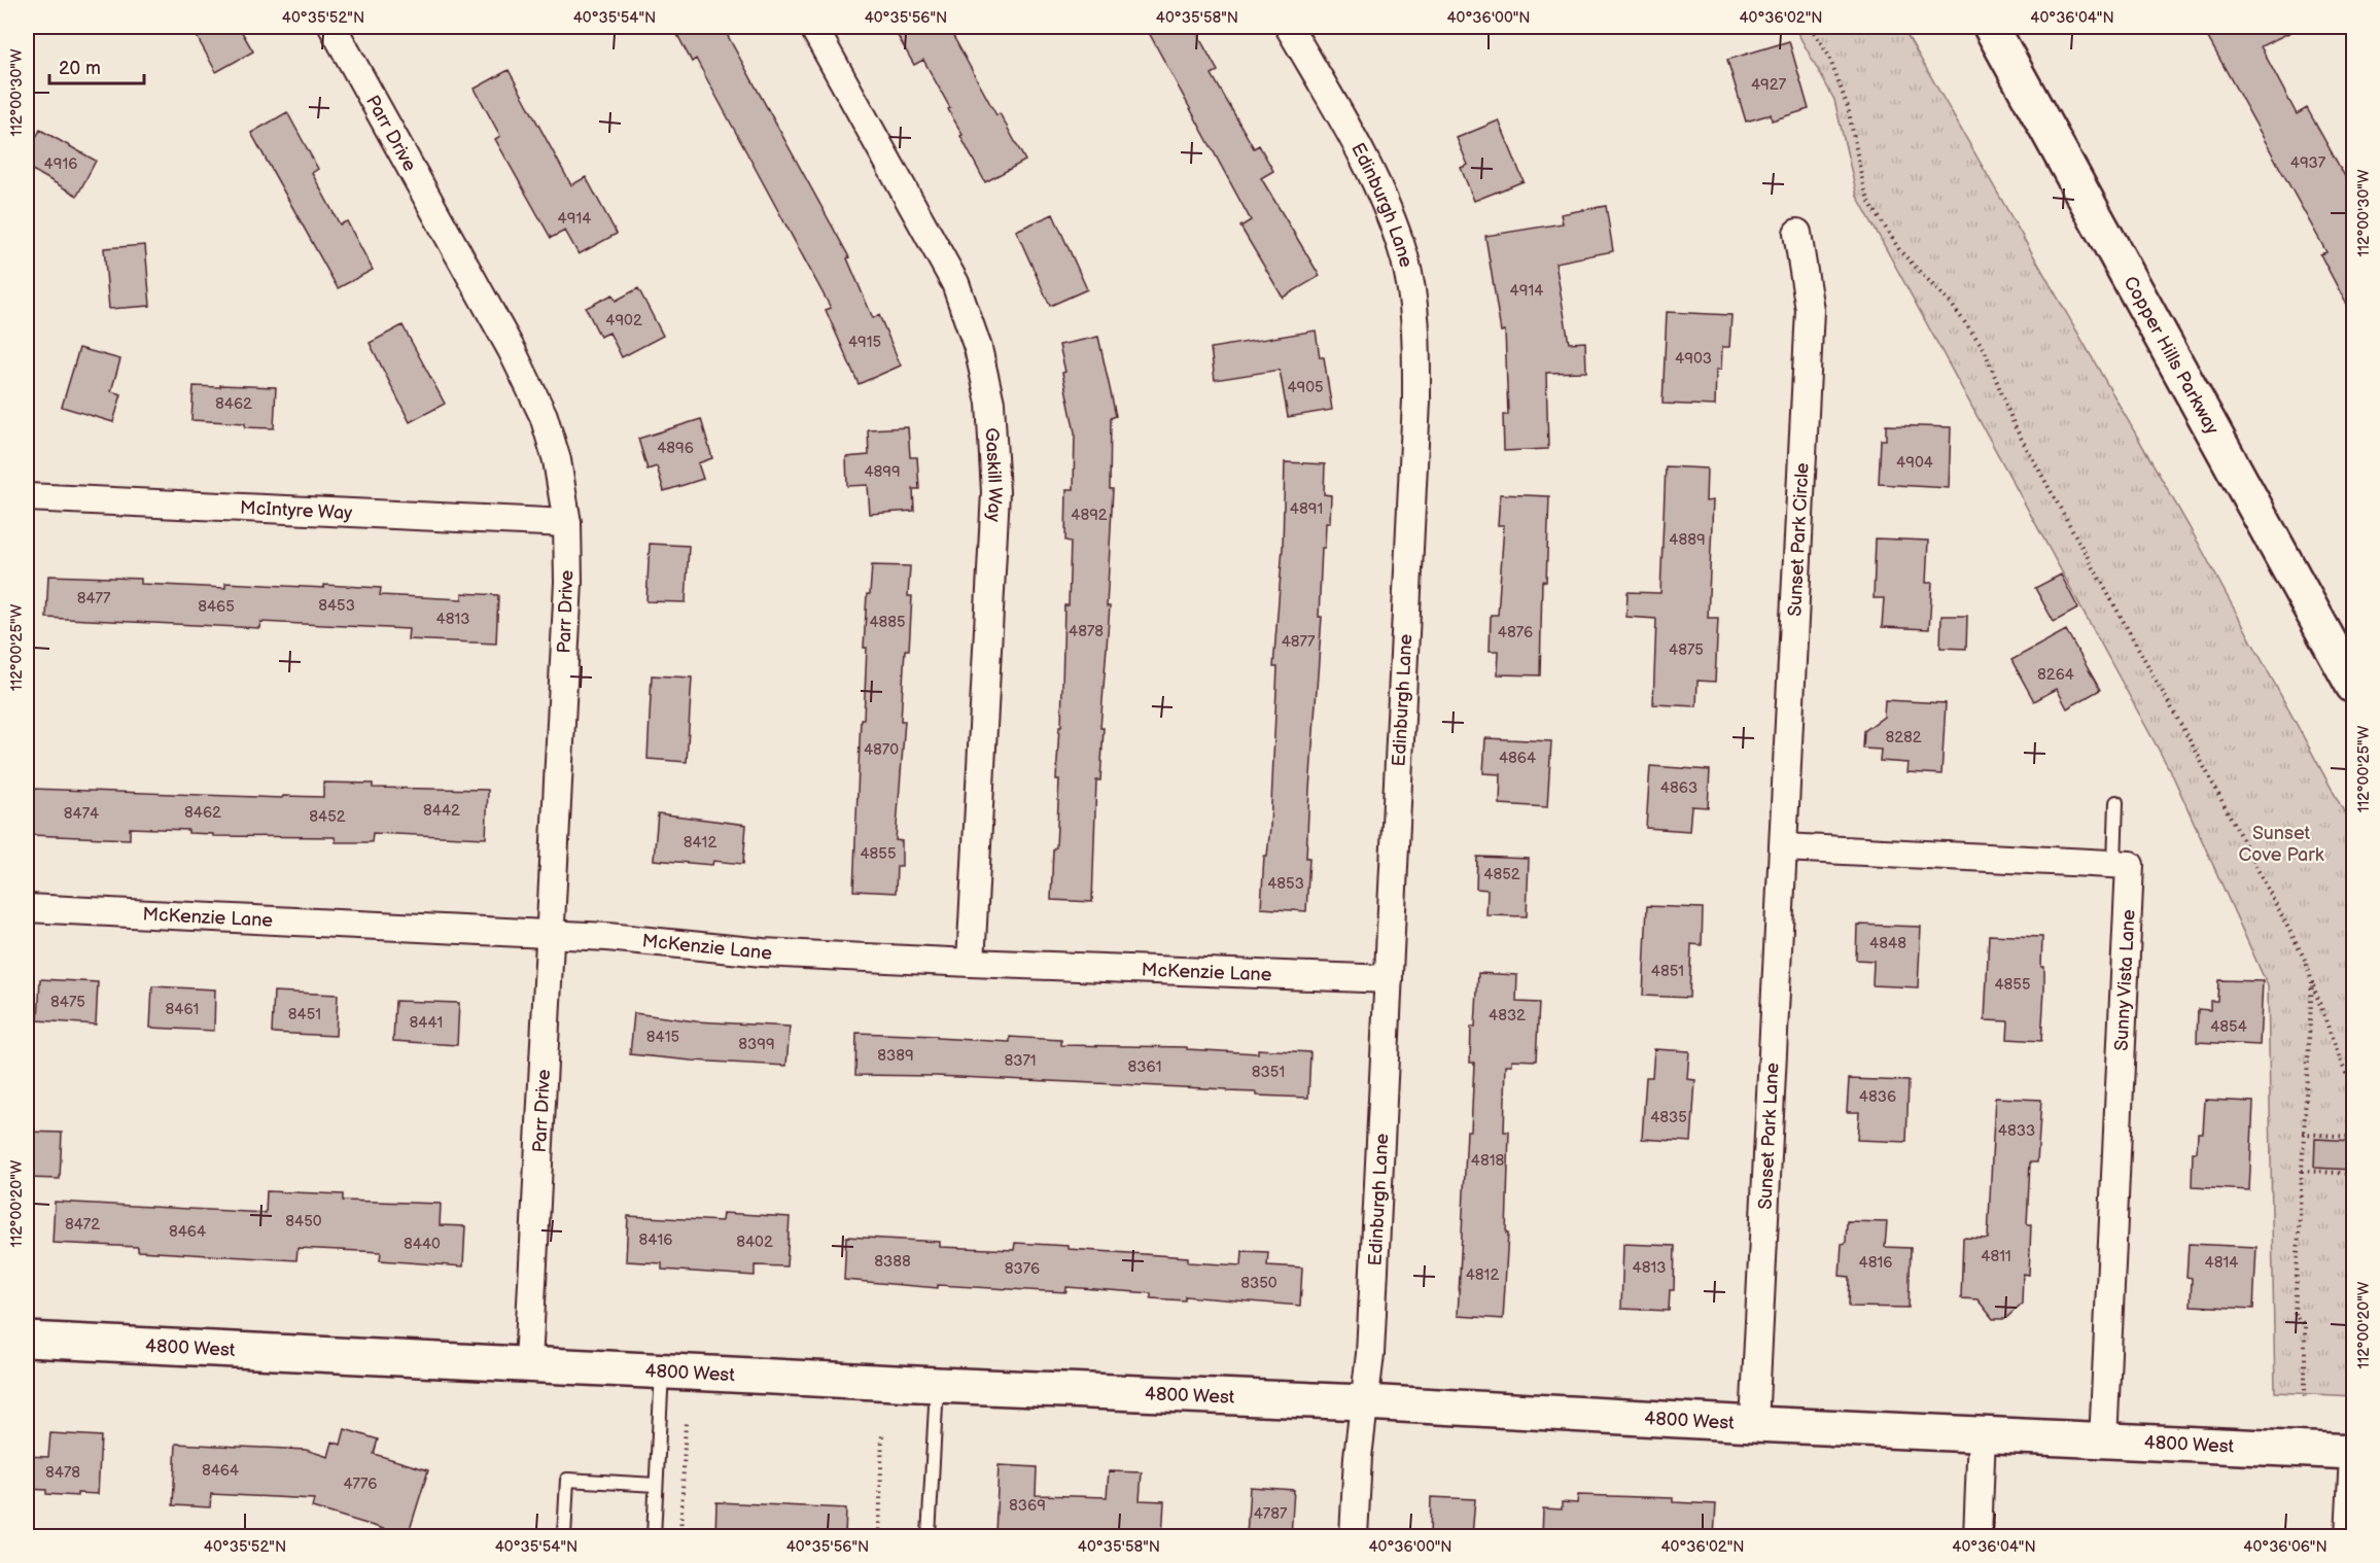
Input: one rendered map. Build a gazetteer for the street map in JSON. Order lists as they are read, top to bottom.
{
  "streets": {
    "street": [
      "Parr Drive",
      "Edinburgh Lane",
      "Copper Hills Parkway",
      "Gaskill Way",
      "McIntyre Way",
      "Sunset Park Circle",
      "McKenzie Lane",
      "Sunny Vista Lane",
      "Sunset Park Lane",
      "4800 West"
    ]
  },
  "crossings": [
    ["Parr Drive", "McIntyre Way"],
    ["Parr Drive", "McKenzie Lane"],
    ["Parr Drive", "4800 West"],
    ["Edinburgh Lane", "McKenzie Lane"],
    ["Edinburgh Lane", "4800 West"],
    ["Gaskill Way", "McKenzie Lane"],
    ["Sunset Park Circle", "Sunset Park Lane"],
    ["Sunny Vista Lane", "4800 West"],
    ["Sunset Park Lane", "4800 West"]
  ],
  "parks": ["Sunset Cove Park"],
  "house_numbers": [
    "4927",
    "4937",
    "4916",
    "4914",
    "4914",
    "4902",
    "4915",
    "4903",
    "4905",
    "8462",
    "4896",
    "4904",
    "4899",
    "4891",
    "4892",
    "4889",
    "8477",
    "8453",
    "8465",
    "4813",
    "4885",
    "4878",
    "4876",
    "4877",
    "4875",
    "8264",
    "8282",
    "4870",
    "4864",
    "4863",
    "8442",
    "8462",
    "8474",
    "8452",
    "8412",
    "4855",
    "4852",
    "4853",
    "4848",
    "4851",
    "4855",
    "8475",
    "8461",
    "8451",
    "4832",
    "8441",
    "4854",
    "8415",
    "8399",
    "8389",
    "8371",
    "8361",
    "8351",
    "4836",
    "4835",
    "4833",
    "4818",
    "8450",
    "8472",
    "8464",
    "8416",
    "8402",
    "8440",
    "4811",
    "8388",
    "4816",
    "4814",
    "4813",
    "8376",
    "4812",
    "8350",
    "8464",
    "8478",
    "4776",
    "8369",
    "4787"
  ],
  "scale_bar": "20 m",
  "coordinates": [
    "40°35'52\"N",
    "40°35'54\"N",
    "40°35'56\"N",
    "40°35'58\"N",
    "40°36'00\"N",
    "40°36'02\"N",
    "40°36'04\"N",
    "112°00'30\"W",
    "112°00'25\"W",
    "112°00'20\"W",
    "40°36'06\"N"
  ]
}
